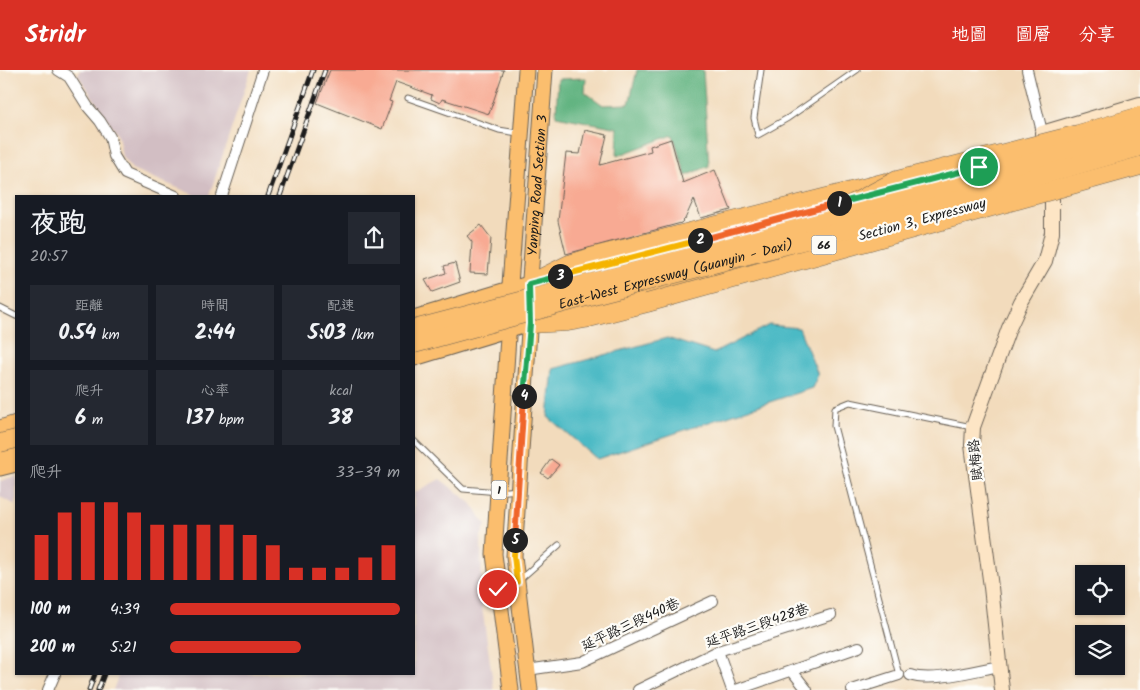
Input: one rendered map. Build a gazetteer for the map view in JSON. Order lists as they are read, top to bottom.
{
  "streets": {
    "highway": ["66", "East-West Expressway (Guanyin - Daxi)"],
    "main road": ["Yanping Road Section 3", "Section 3, Expressway", "1"],
    "street": ["賦梅路", "延平路三段440巷", "延平路三段428巷"]
  },
  "crossings": [
    ["Yanping Road Section 3", "Section 3, Expressway"],
    ["Yanping Road Section 3", "延平路三段440巷"],
    ["Section 3, Expressway", "賦梅路"]
  ],
  "page": {
    "header": "Stridr",
    "nav": ["地圖", "圖層", "分享"],
    "pins": [
      "1",
      "2",
      "3",
      "4",
      "5"
    ],
    "heading": ["夜跑", "20:57"],
    "stats": [
      ["距離", "0.54 km"],
      ["時間", "2:44"],
      ["配速", "5:03 /km"],
      ["爬升", "6 m"],
      ["心率", "137 bpm"],
      ["kcal", "38"]
    ],
    "chart": ["爬升", "33–39 m"],
    "list": [
      {
        "name": "100 m",
        "note": "4:39"
      },
      {
        "name": "200 m",
        "note": "5:21"
      }
    ]
  }
}
